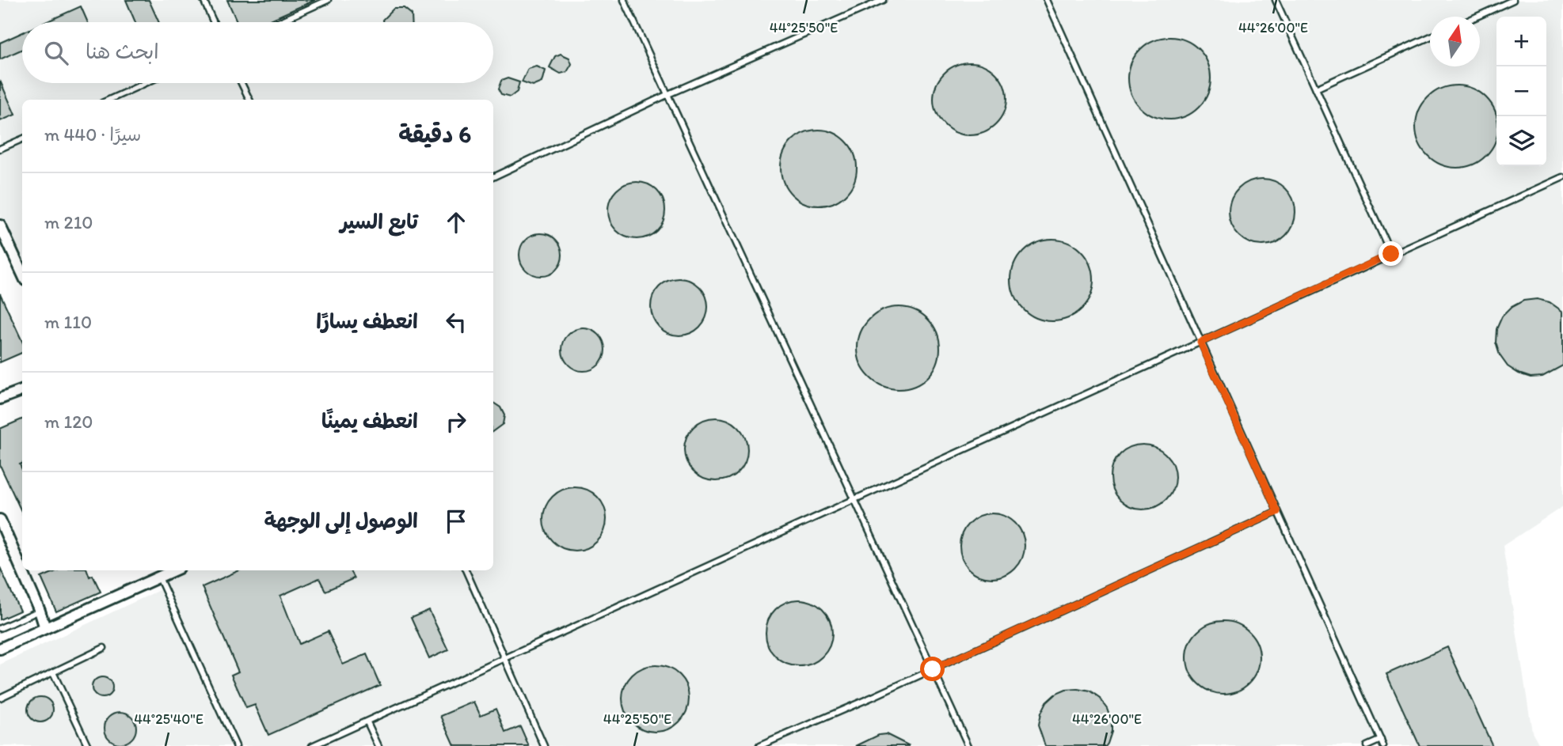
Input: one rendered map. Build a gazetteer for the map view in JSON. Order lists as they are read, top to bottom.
{
  "north": "top",
  "page": {
    "map_buttons": ["+", "−"],
    "search": "ابحث هنا",
    "heading": ["6 دقيقة", "سيرًا · 440 m"],
    "list": [
      ["تابع السير", "210 m"],
      ["انعطف يسارًا", "110 m"],
      ["انعطف يمينًا", "120 m"],
      "الوصول إلى الوجهة"
    ]
  },
  "coordinates": ["44°25'50\"E", "44°26'00\"E", "44°25'40\"E"]
}
